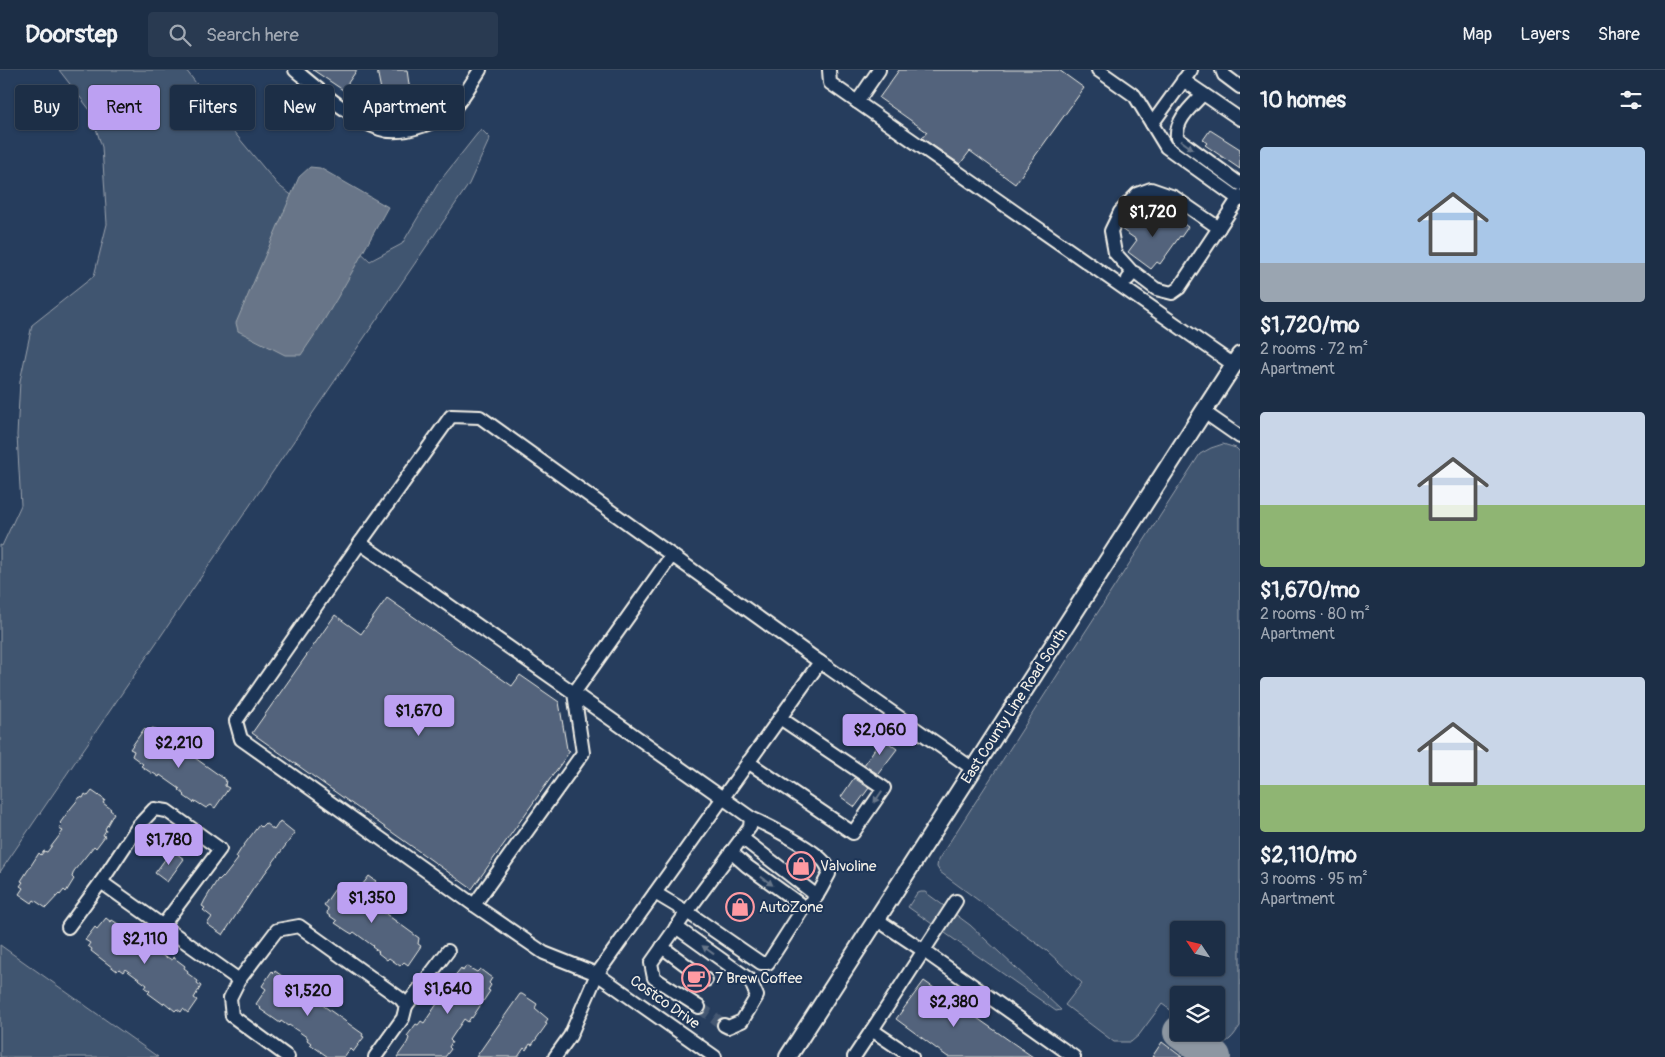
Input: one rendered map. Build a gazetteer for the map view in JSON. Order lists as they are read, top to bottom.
{
  "streets": {
    "main road": ["East County Line Road South"],
    "lane": ["Costco Drive"]
  },
  "places": {
    "shop": ["Valvoline", "AutoZone"],
    "cafe": ["7 Brew Coffee"]
  },
  "north": "top left",
  "page": {
    "header": "Doorstep",
    "search": "Search here",
    "nav": ["Map", "Layers", "Share"],
    "heading": "10 homes",
    "chip": [
      "Buy",
      "Rent",
      "Filters",
      "New",
      "Apartment"
    ],
    "list": [
      {
        "name": "$1,720/mo",
        "note": "2 rooms · 72 m² · Apartment"
      },
      {
        "name": "$1,670/mo",
        "note": "2 rooms · 80 m² · Apartment"
      },
      {
        "name": "$2,110/mo",
        "note": "3 rooms · 95 m² · Apartment"
      }
    ],
    "price": [
      "$1,720",
      "$1,670",
      "$2,060",
      "$2,210",
      "$1,780",
      "$1,350",
      "$2,110",
      "$1,640",
      "$1,520",
      "$2,380"
    ]
  }
}
